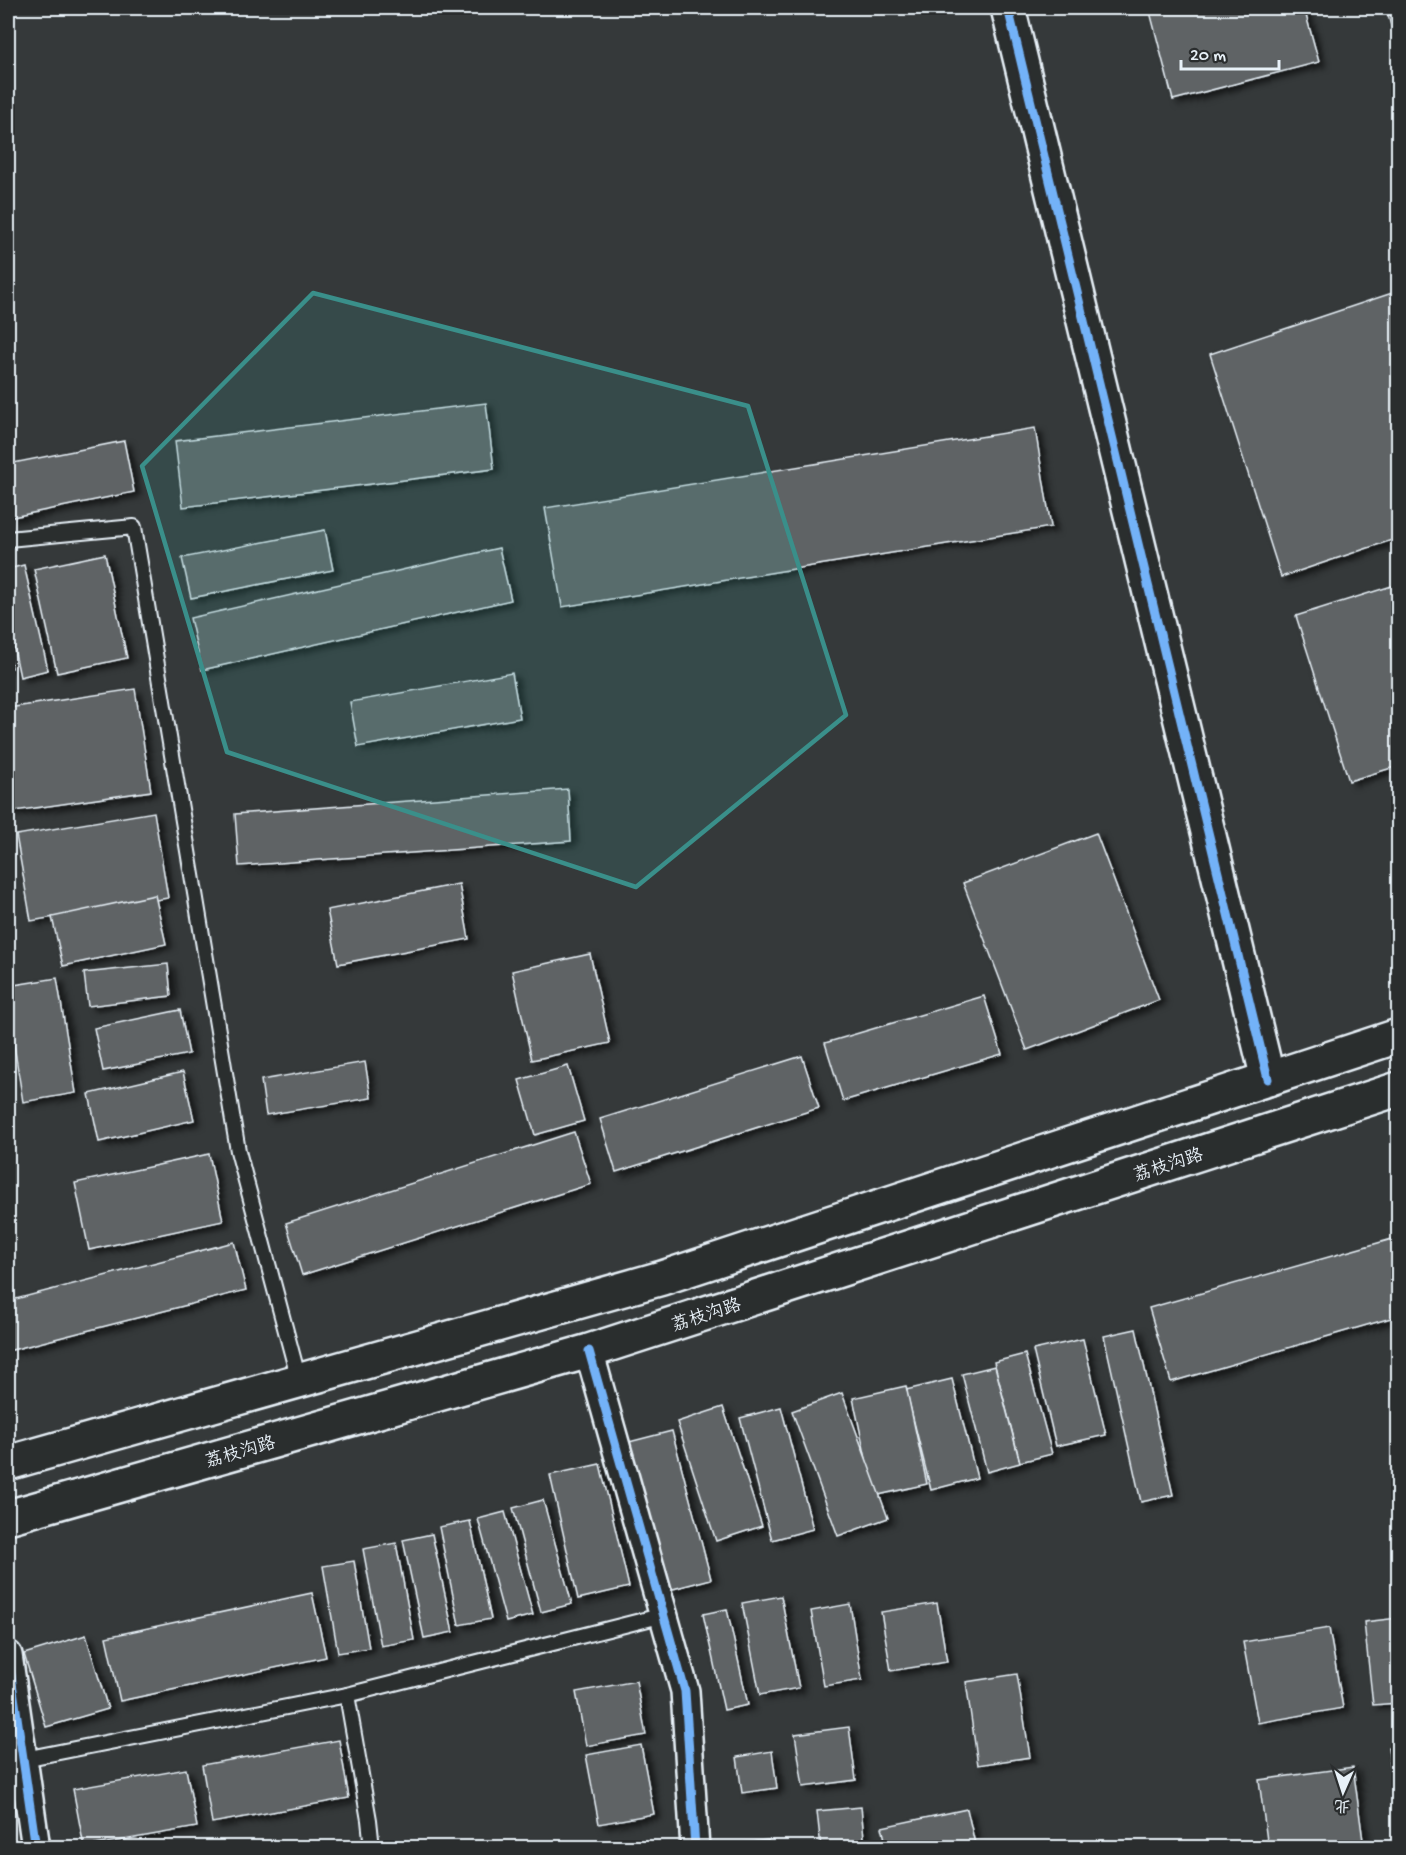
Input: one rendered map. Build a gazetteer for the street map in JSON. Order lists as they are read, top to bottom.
{
  "streets": {
    "main road": ["荔枝沟路"]
  },
  "scale_bar": "20 m",
  "north": "bottom"
}
